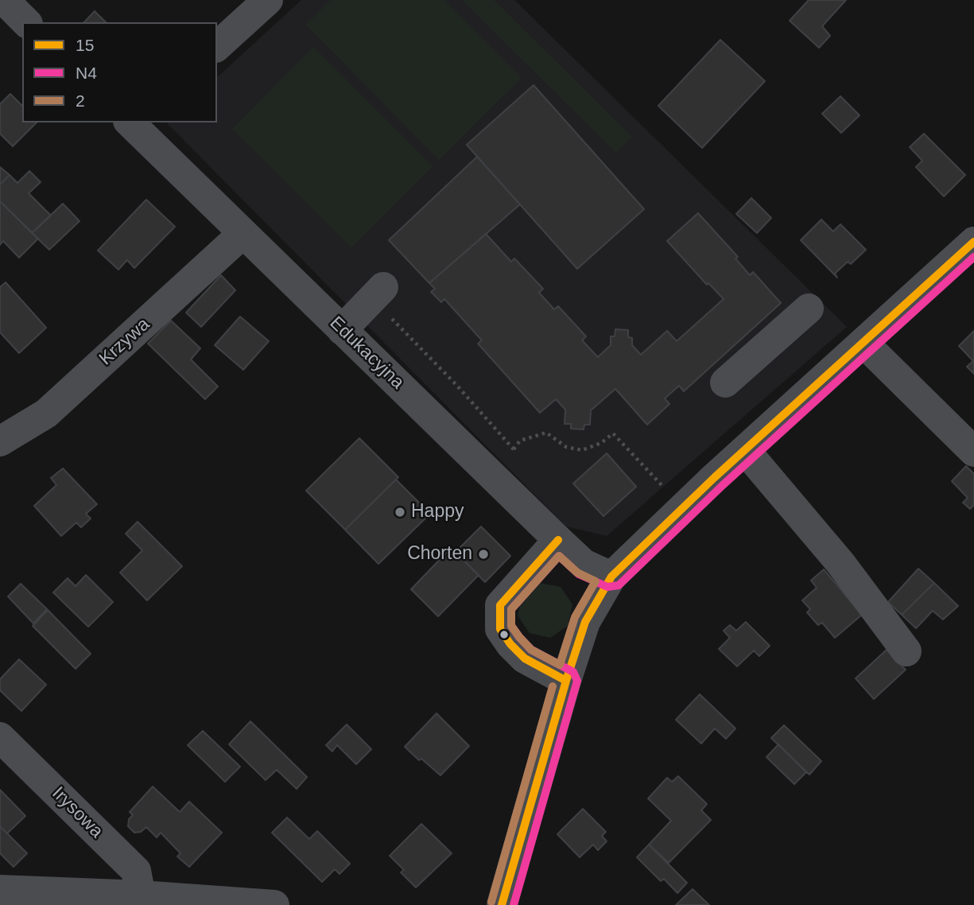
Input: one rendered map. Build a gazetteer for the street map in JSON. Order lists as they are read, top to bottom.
{
  "streets": {
    "street": ["Krzywa", "Edukacyjna", "Irysowa"]
  },
  "crossings": [
    ["Krzywa", "Edukacyjna"]
  ],
  "places": ["Happy", "Chorten"],
  "lines": ["transit line 15", "transit line N4", "transit line 2"],
  "legend": ["15", "N4", "2"]
}
